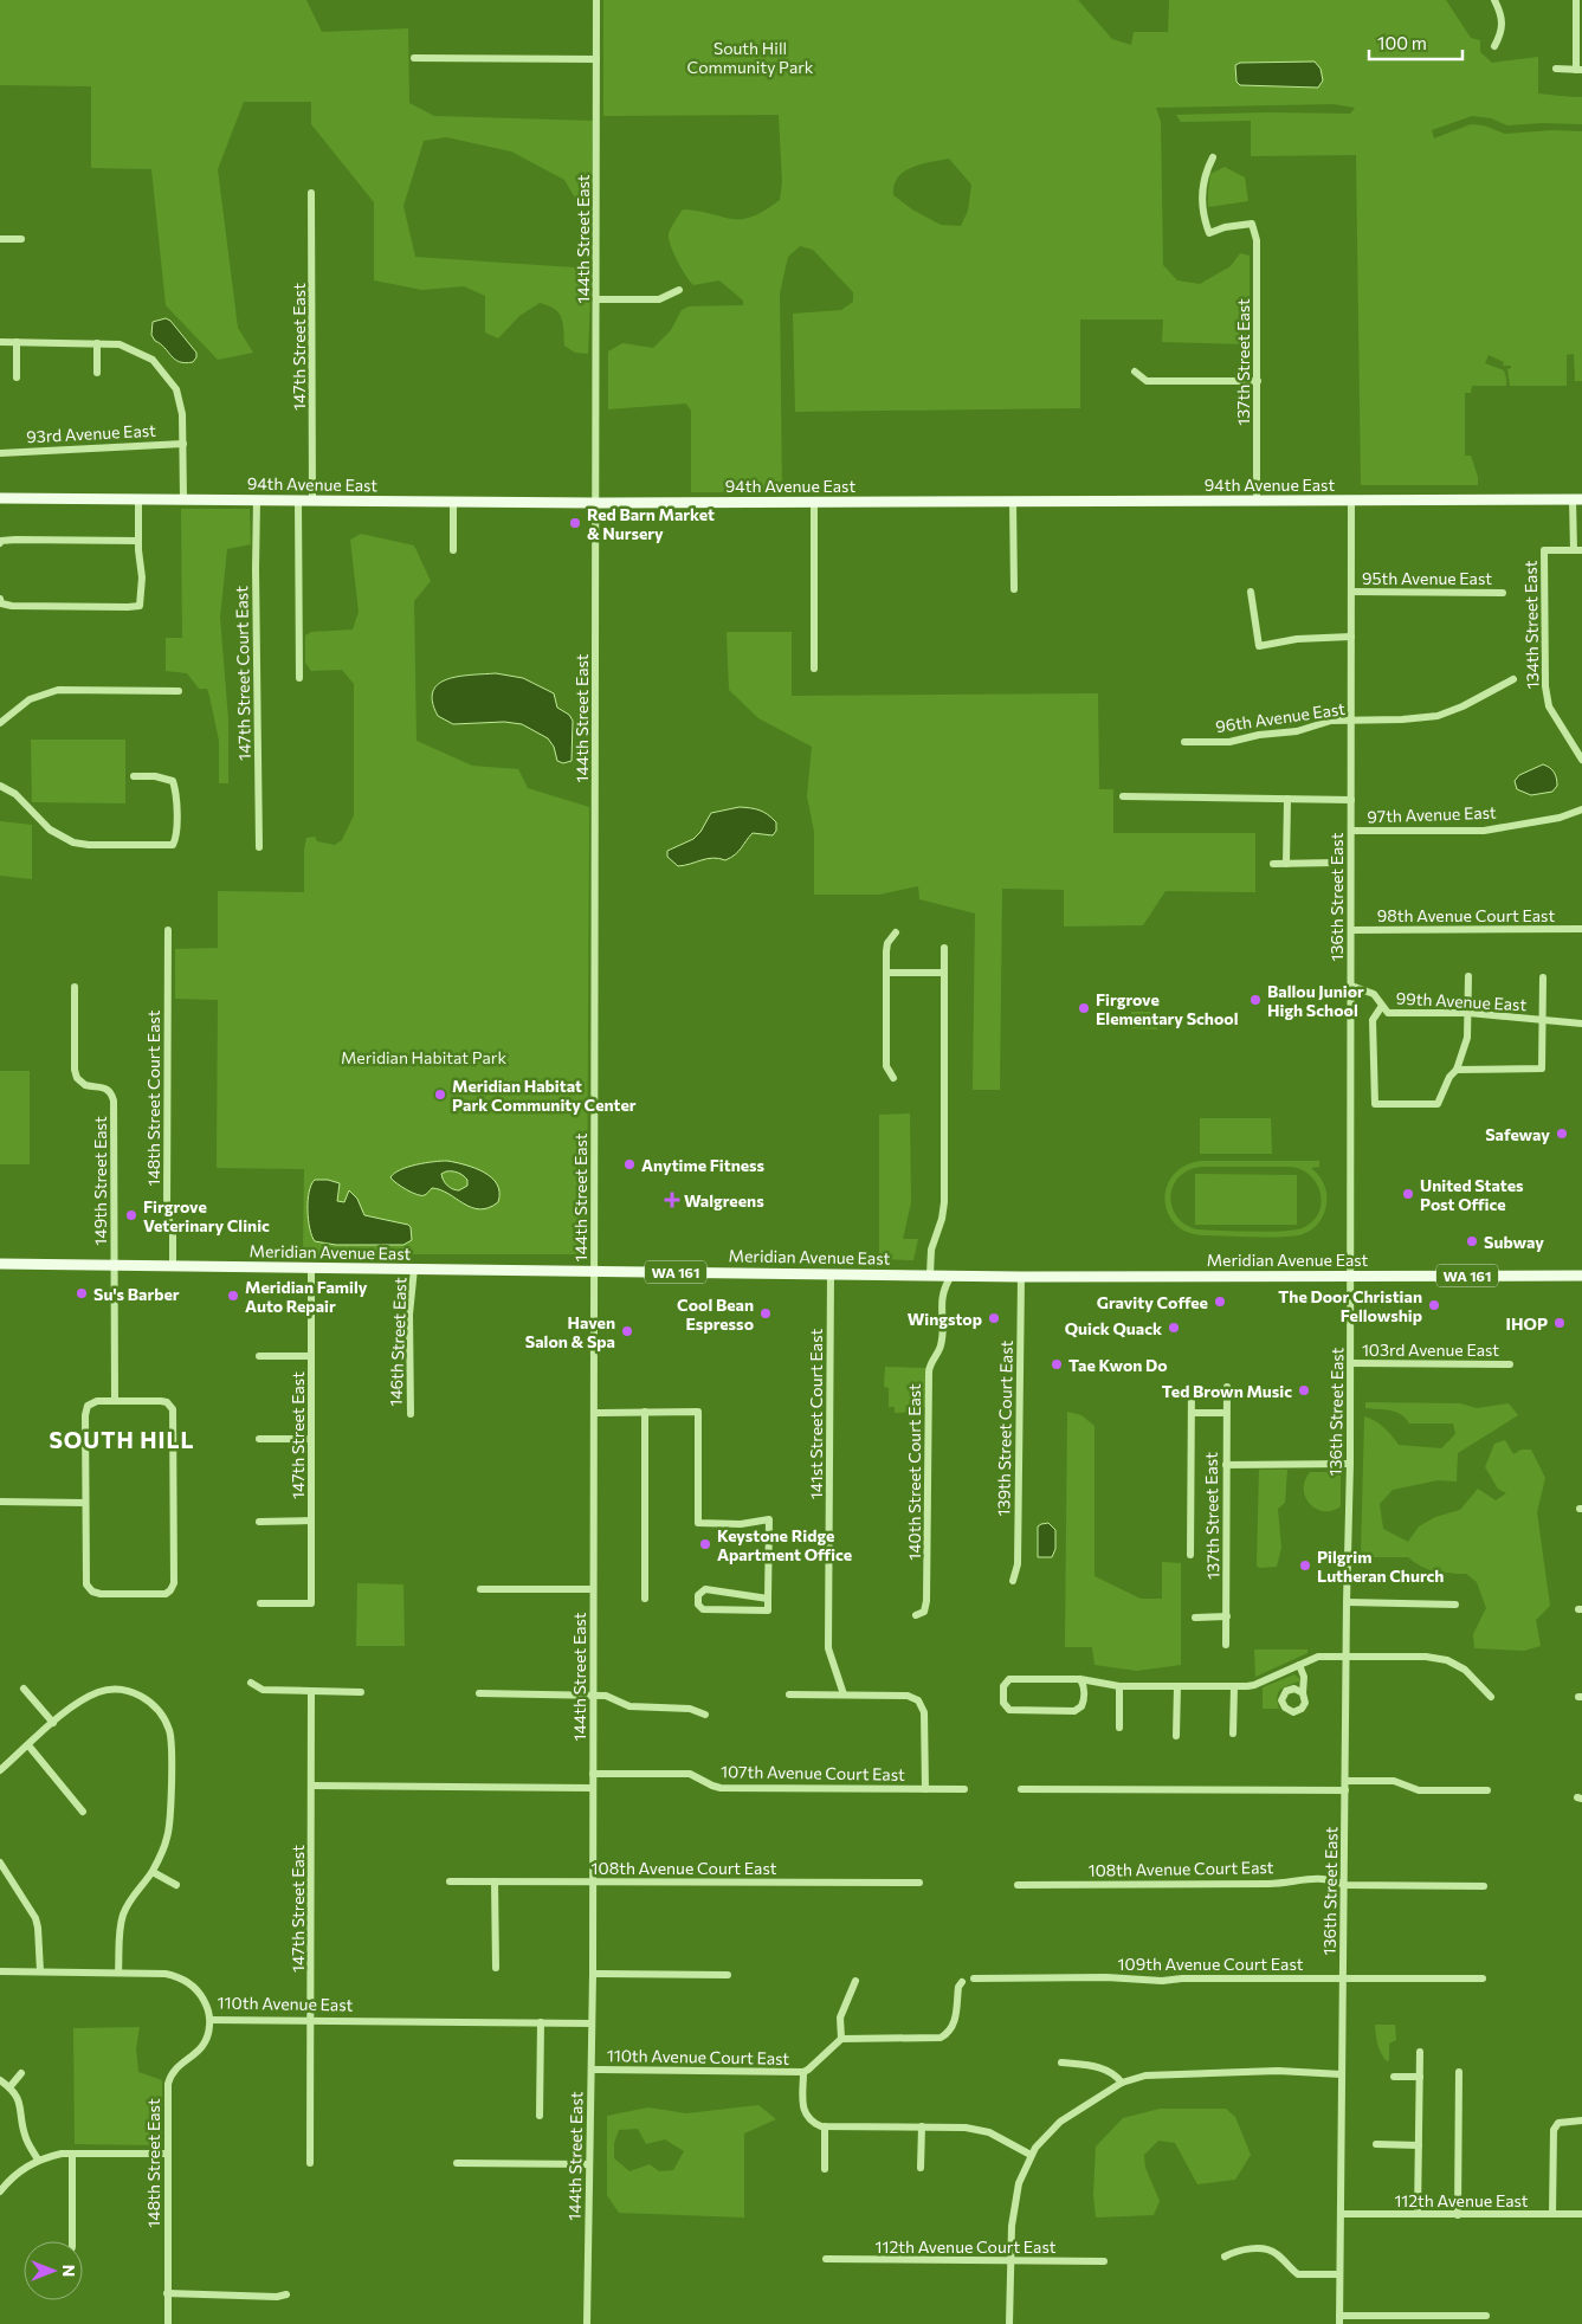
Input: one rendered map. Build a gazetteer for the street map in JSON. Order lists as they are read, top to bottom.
{
  "streets": {
    "main road": ["94th Avenue East", "Meridian Avenue East", "WA 161"],
    "street": [
      "144th Street East",
      "147th Street East",
      "137th Street East",
      "93rd Avenue East",
      "95th Avenue East",
      "134th Street East",
      "147th Street Court East",
      "96th Avenue East",
      "97th Avenue East",
      "136th Street East",
      "98th Avenue Court East",
      "99th Avenue East",
      "148th Street Court East",
      "149th Street East",
      "146th Street East",
      "103rd Avenue East",
      "141st Street Court East",
      "139th Street Court East",
      "140th Street Court East",
      "107th Avenue Court East",
      "108th Avenue Court East",
      "109th Avenue Court East",
      "110th Avenue East",
      "110th Avenue Court East",
      "148th Street East",
      "112th Avenue East",
      "112th Avenue Court East"
    ]
  },
  "crossings": [
    ["144th Street East", "94th Avenue East"],
    ["144th Street East", "Meridian Avenue East"],
    ["144th Street East", "107th Avenue Court East"],
    ["144th Street East", "108th Avenue Court East"],
    ["144th Street East", "110th Avenue East"],
    ["144th Street East", "110th Avenue Court East"],
    ["147th Street East", "94th Avenue East"],
    ["147th Street East", "Meridian Avenue East"],
    ["147th Street East", "110th Avenue East"],
    ["137th Street East", "94th Avenue East"],
    ["94th Avenue East", "147th Street Court East"],
    ["94th Avenue East", "136th Street East"],
    ["95th Avenue East", "136th Street East"],
    ["96th Avenue East", "136th Street East"],
    ["97th Avenue East", "136th Street East"],
    ["136th Street East", "98th Avenue Court East"],
    ["136th Street East", "99th Avenue East"],
    ["136th Street East", "Meridian Avenue East"],
    ["136th Street East", "103rd Avenue East"],
    ["136th Street East", "108th Avenue Court East"],
    ["136th Street East", "109th Avenue Court East"],
    ["136th Street East", "112th Avenue East"],
    ["148th Street Court East", "Meridian Avenue East"],
    ["149th Street East", "Meridian Avenue East"],
    ["Meridian Avenue East", "146th Street East"],
    ["Meridian Avenue East", "141st Street Court East"],
    ["Meridian Avenue East", "139th Street Court East"],
    ["Meridian Avenue East", "140th Street Court East"],
    ["110th Avenue East", "148th Street East"]
  ],
  "districts": ["SOUTH HILL"],
  "parks": ["South Hill Community Park", "Meridian Habitat Park"],
  "places": {
    "other": [
      "Red Barn Market & Nursery",
      "Ballou Junior High School",
      "Firgrove Elementary School",
      "Meridian Habitat Park Community Center",
      "Safeway",
      "Anytime Fitness",
      "United States Post Office",
      "Firgrove Veterinary Clinic",
      "Subway",
      "Su's Barber",
      "Meridian Family Auto Repair",
      "Gravity Coffee",
      "The Door Christian Fellowship",
      "Cool Bean Espresso",
      "Wingstop",
      "IHOP",
      "Quick Quack",
      "Haven Salon & Spa",
      "Tae Kwon Do",
      "Ted Brown Music",
      "Keystone Ridge Apartment Office",
      "Pilgrim Lutheran Church"
    ],
    "health": ["Walgreens"]
  },
  "scale_bar": "100 m",
  "north": "right"
}
